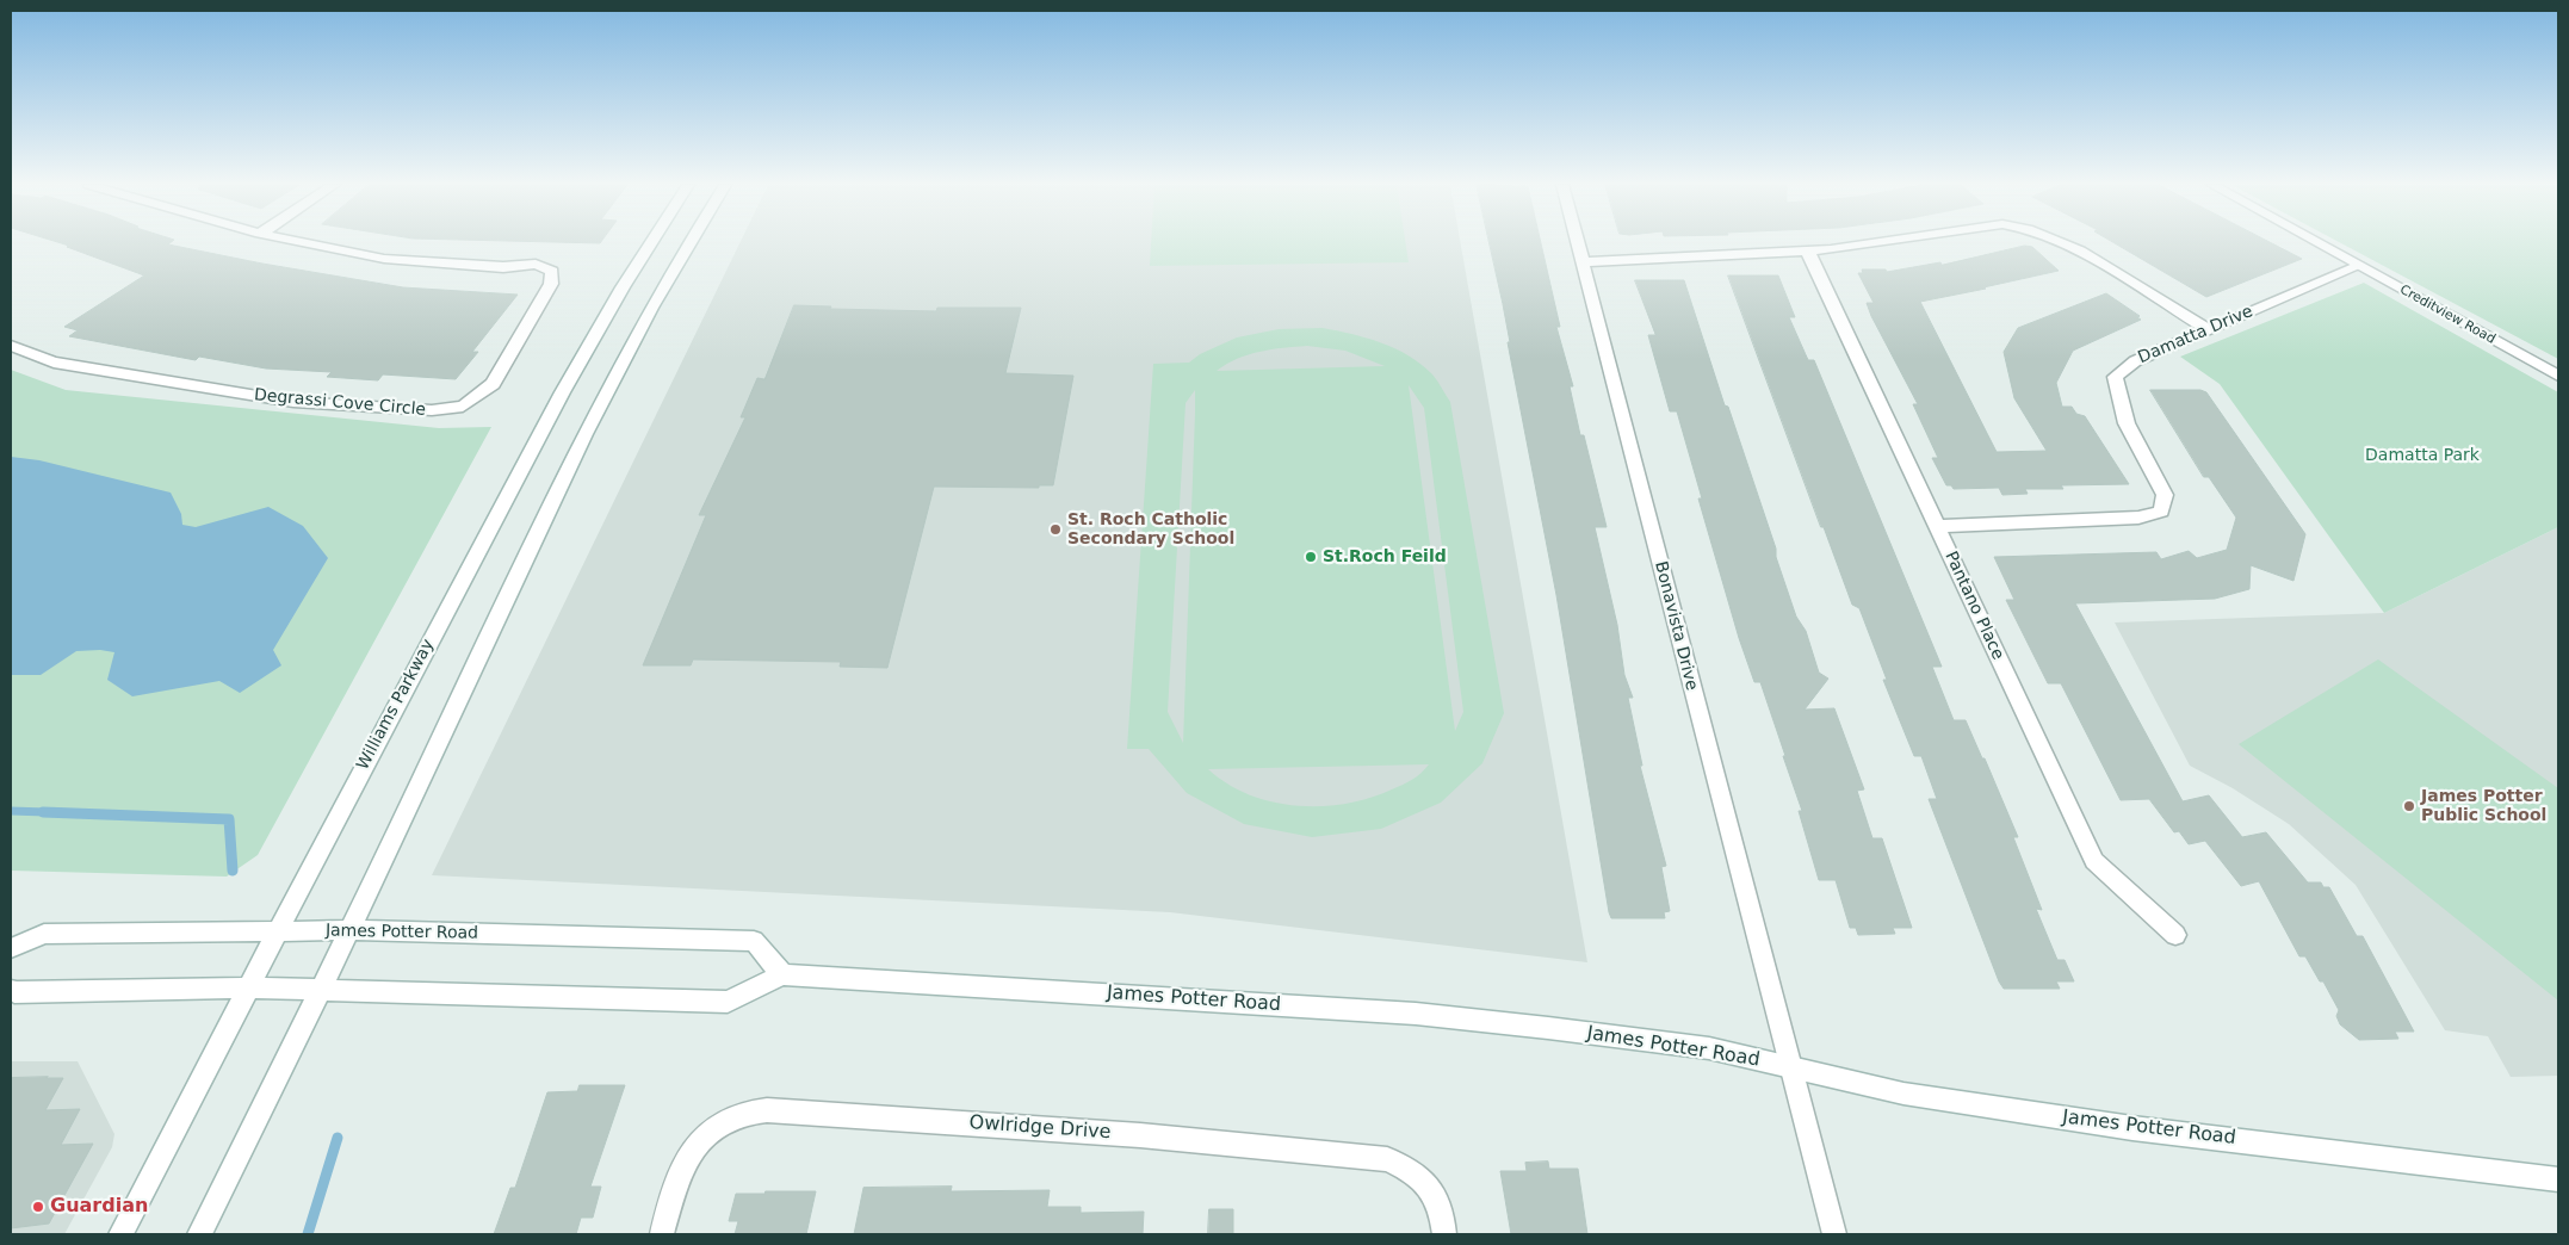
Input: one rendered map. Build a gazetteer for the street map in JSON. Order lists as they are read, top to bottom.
{
  "streets": {
    "street": [
      "Creditview Road",
      "Damatta Drive",
      "Degrassi Cove Circle",
      "Pantano Place",
      "Bonavista Drive",
      "Williams Parkway",
      "James Potter Road",
      "Owlridge Drive"
    ]
  },
  "crossings": [
    ["Creditview Road", "Damatta Drive"],
    ["Damatta Drive", "Pantano Place"],
    ["Bonavista Drive", "James Potter Road"],
    ["Williams Parkway", "James Potter Road"]
  ],
  "parks": ["Damatta Park"],
  "places": [
    "St. Roch Catholic Secondary School",
    "St.Roch Feild",
    "James Potter Public School",
    "Guardian"
  ]
}
